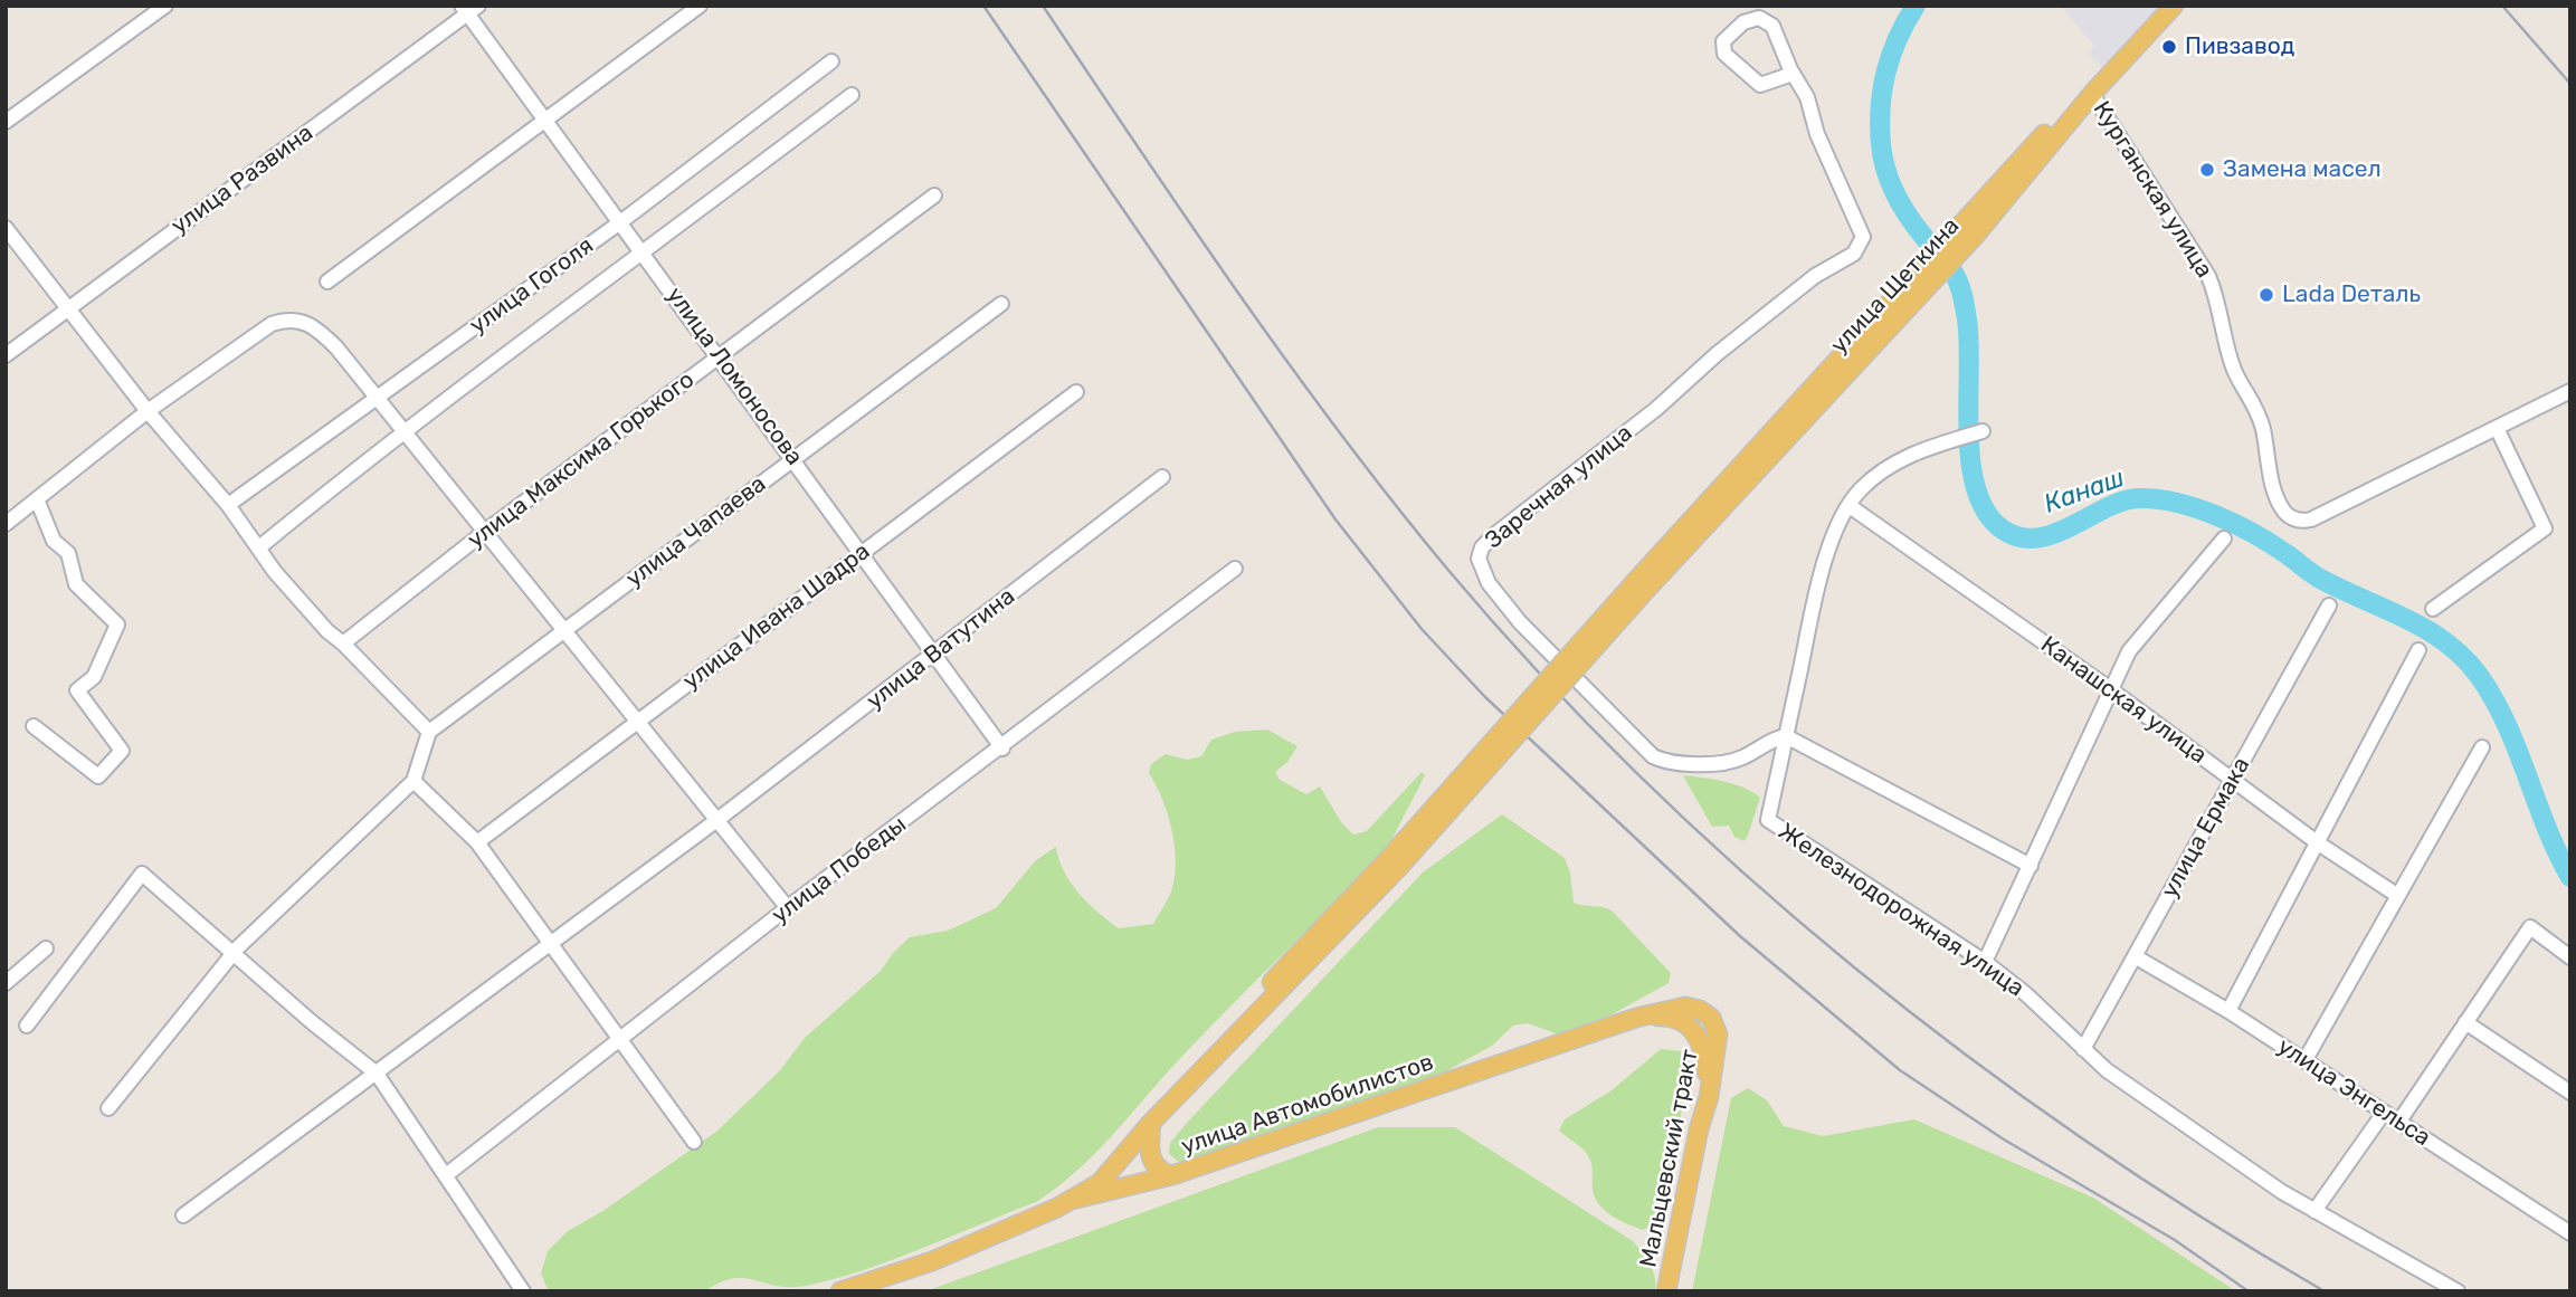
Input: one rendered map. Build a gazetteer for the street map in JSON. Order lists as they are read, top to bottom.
{
  "streets": {
    "main road": ["улица Щеткина", "улица Автомобилистов", "Мальцевский тракт"],
    "street": [
      "улица Развина",
      "Курганская улица",
      "улица Гоголя",
      "улица Ломоносова",
      "улица Максима Горького",
      "Заречная улица",
      "улица Чапаева",
      "улица Ивана Шадра",
      "улица Ватутина",
      "Канашская улица",
      "улица Ермака",
      "улица Победы",
      "Железнодорожная улица",
      "улица Энгельса"
    ]
  },
  "crossings": [
    ["улица Развина", "улица Ломоносова"],
    ["Курганская улица", "улица Щеткина"],
    ["улица Гоголя", "улица Ломоносова"],
    ["улица Ломоносова", "улица Максима Горького"],
    ["улица Ломоносова", "улица Чапаева"],
    ["улица Ломоносова", "улица Ивана Шадра"],
    ["улица Ломоносова", "улица Ватутина"],
    ["улица Ломоносова", "улица Победы"],
    ["Заречная улица", "Железнодорожная улица"],
    ["Канашская улица", "улица Ермака"],
    ["улица Ермака", "Железнодорожная улица"],
    ["улица Ермака", "улица Энгельса"],
    ["улица Автомобилистов", "Мальцевский тракт"]
  ],
  "water": ["Канаш"],
  "places": ["Пивзавод", "Замена масел", "Lada Dеталь"]
}
